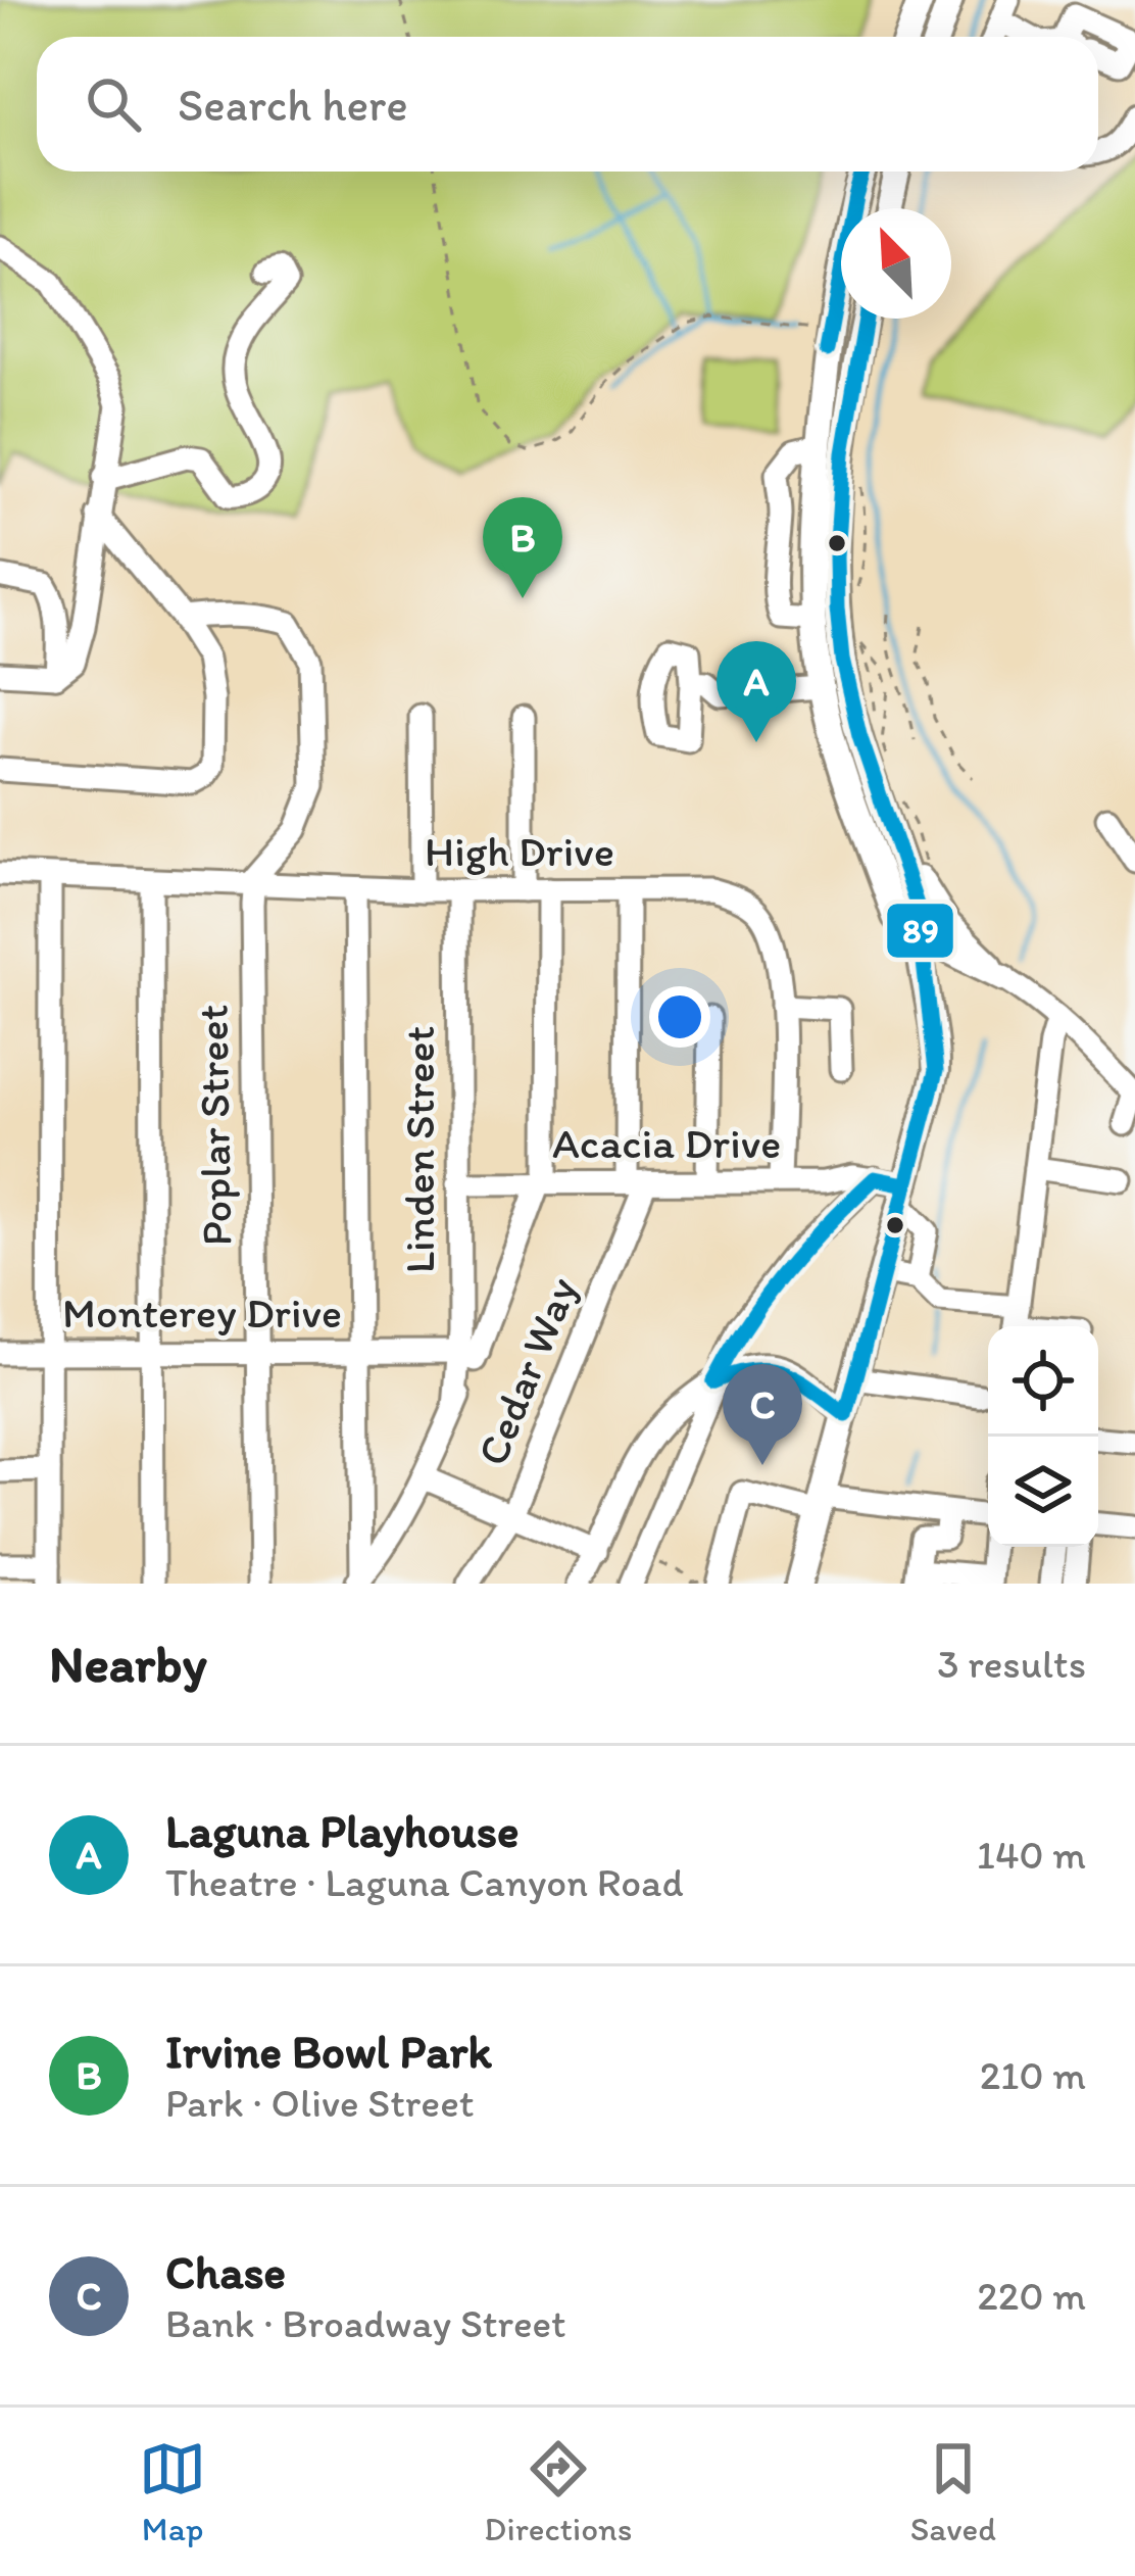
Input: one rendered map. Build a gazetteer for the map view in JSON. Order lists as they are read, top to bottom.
{
  "streets": {
    "street": [
      "High Drive",
      "Poplar Street",
      "Acacia Drive",
      "Linden Street",
      "Monterey Drive",
      "Cedar Way"
    ]
  },
  "crossings": [
    ["High Drive", "Poplar Street"],
    ["High Drive", "Acacia Drive"],
    ["High Drive", "Linden Street"],
    ["Poplar Street", "Monterey Drive"],
    ["Acacia Drive", "Linden Street"],
    ["Acacia Drive", "Cedar Way"],
    ["Linden Street", "Monterey Drive"]
  ],
  "lines": ["transit line 89"],
  "north": "top left",
  "page": {
    "search": "Search here",
    "pins": ["B", "A", "C"],
    "heading": ["Nearby", "3 results"],
    "list": [
      {
        "mark": "A",
        "name": "Laguna Playhouse",
        "note": "Theatre · Laguna Canyon Road",
        "value": "140 m"
      },
      {
        "mark": "B",
        "name": "Irvine Bowl Park",
        "note": "Park · Olive Street",
        "value": "210 m"
      },
      {
        "mark": "C",
        "name": "Chase",
        "note": "Bank · Broadway Street",
        "value": "220 m"
      }
    ],
    "nav": ["Map", "Directions", "Saved"]
  }
}
